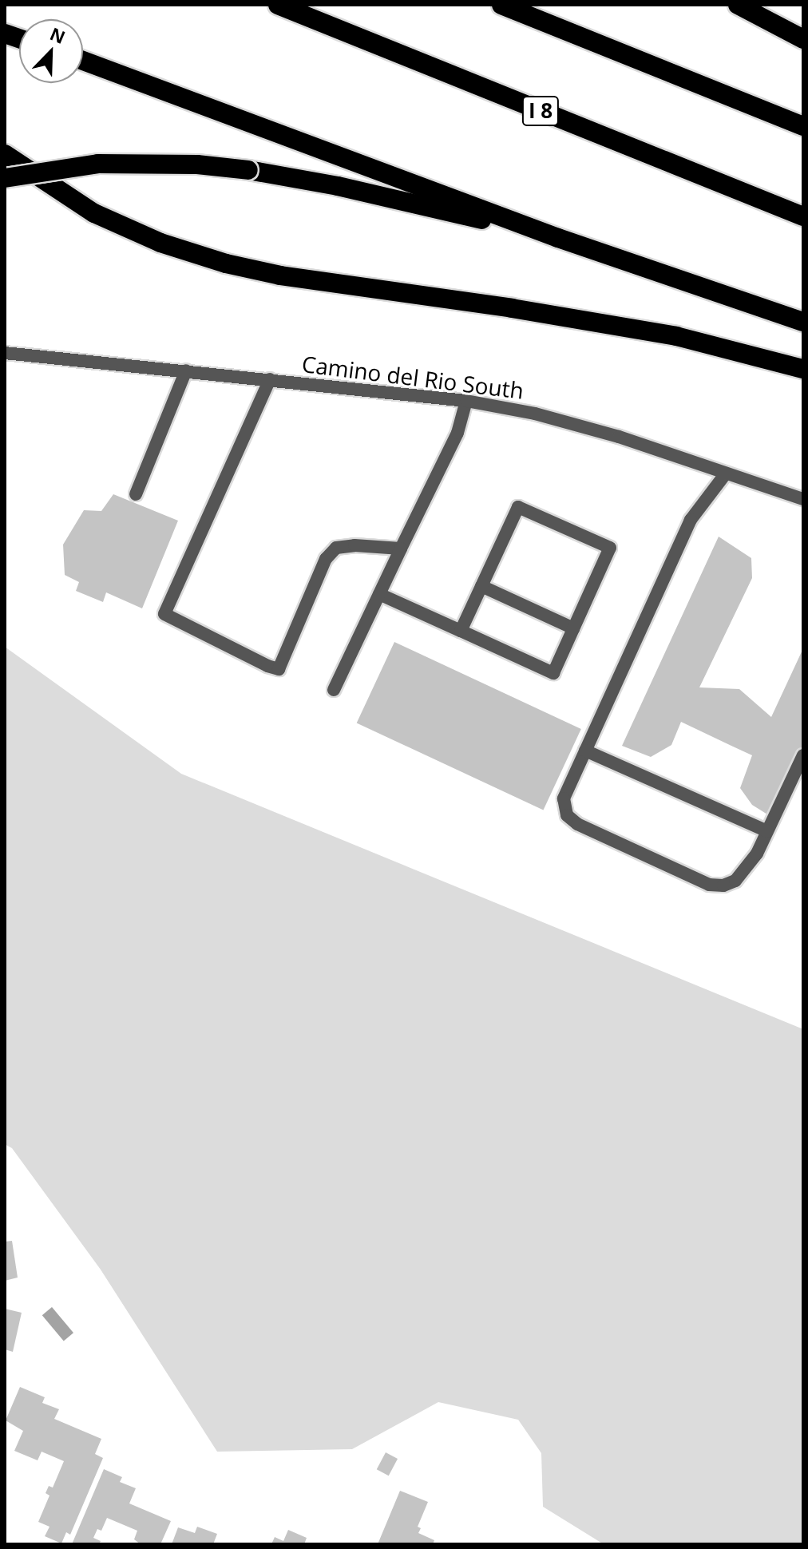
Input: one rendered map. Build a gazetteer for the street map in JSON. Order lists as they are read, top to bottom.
{
  "streets": {
    "highway": ["I 8"],
    "street": ["Camino del Rio South"]
  },
  "north": "top right"
}
